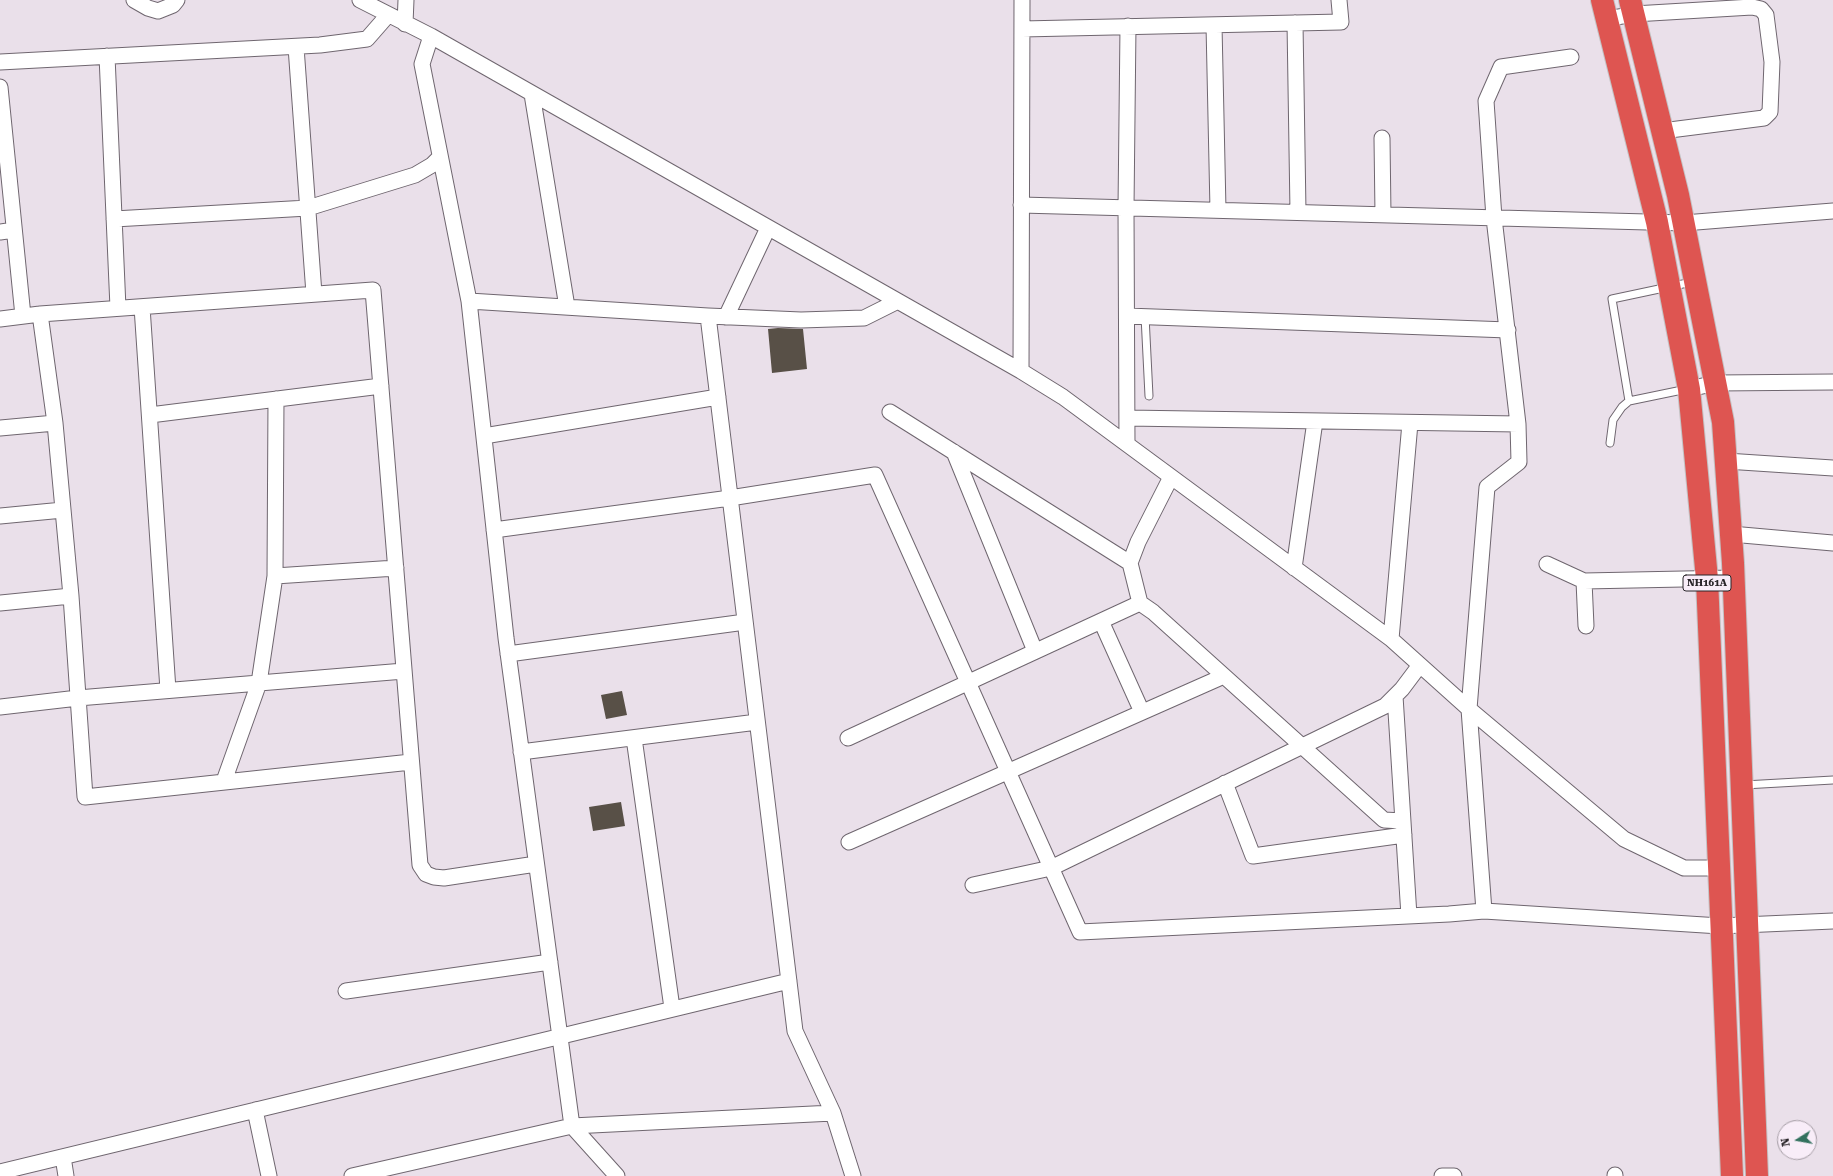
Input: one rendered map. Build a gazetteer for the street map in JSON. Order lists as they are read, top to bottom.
{
  "streets": {
    "highway": ["NH161A"]
  },
  "north": "left"
}
